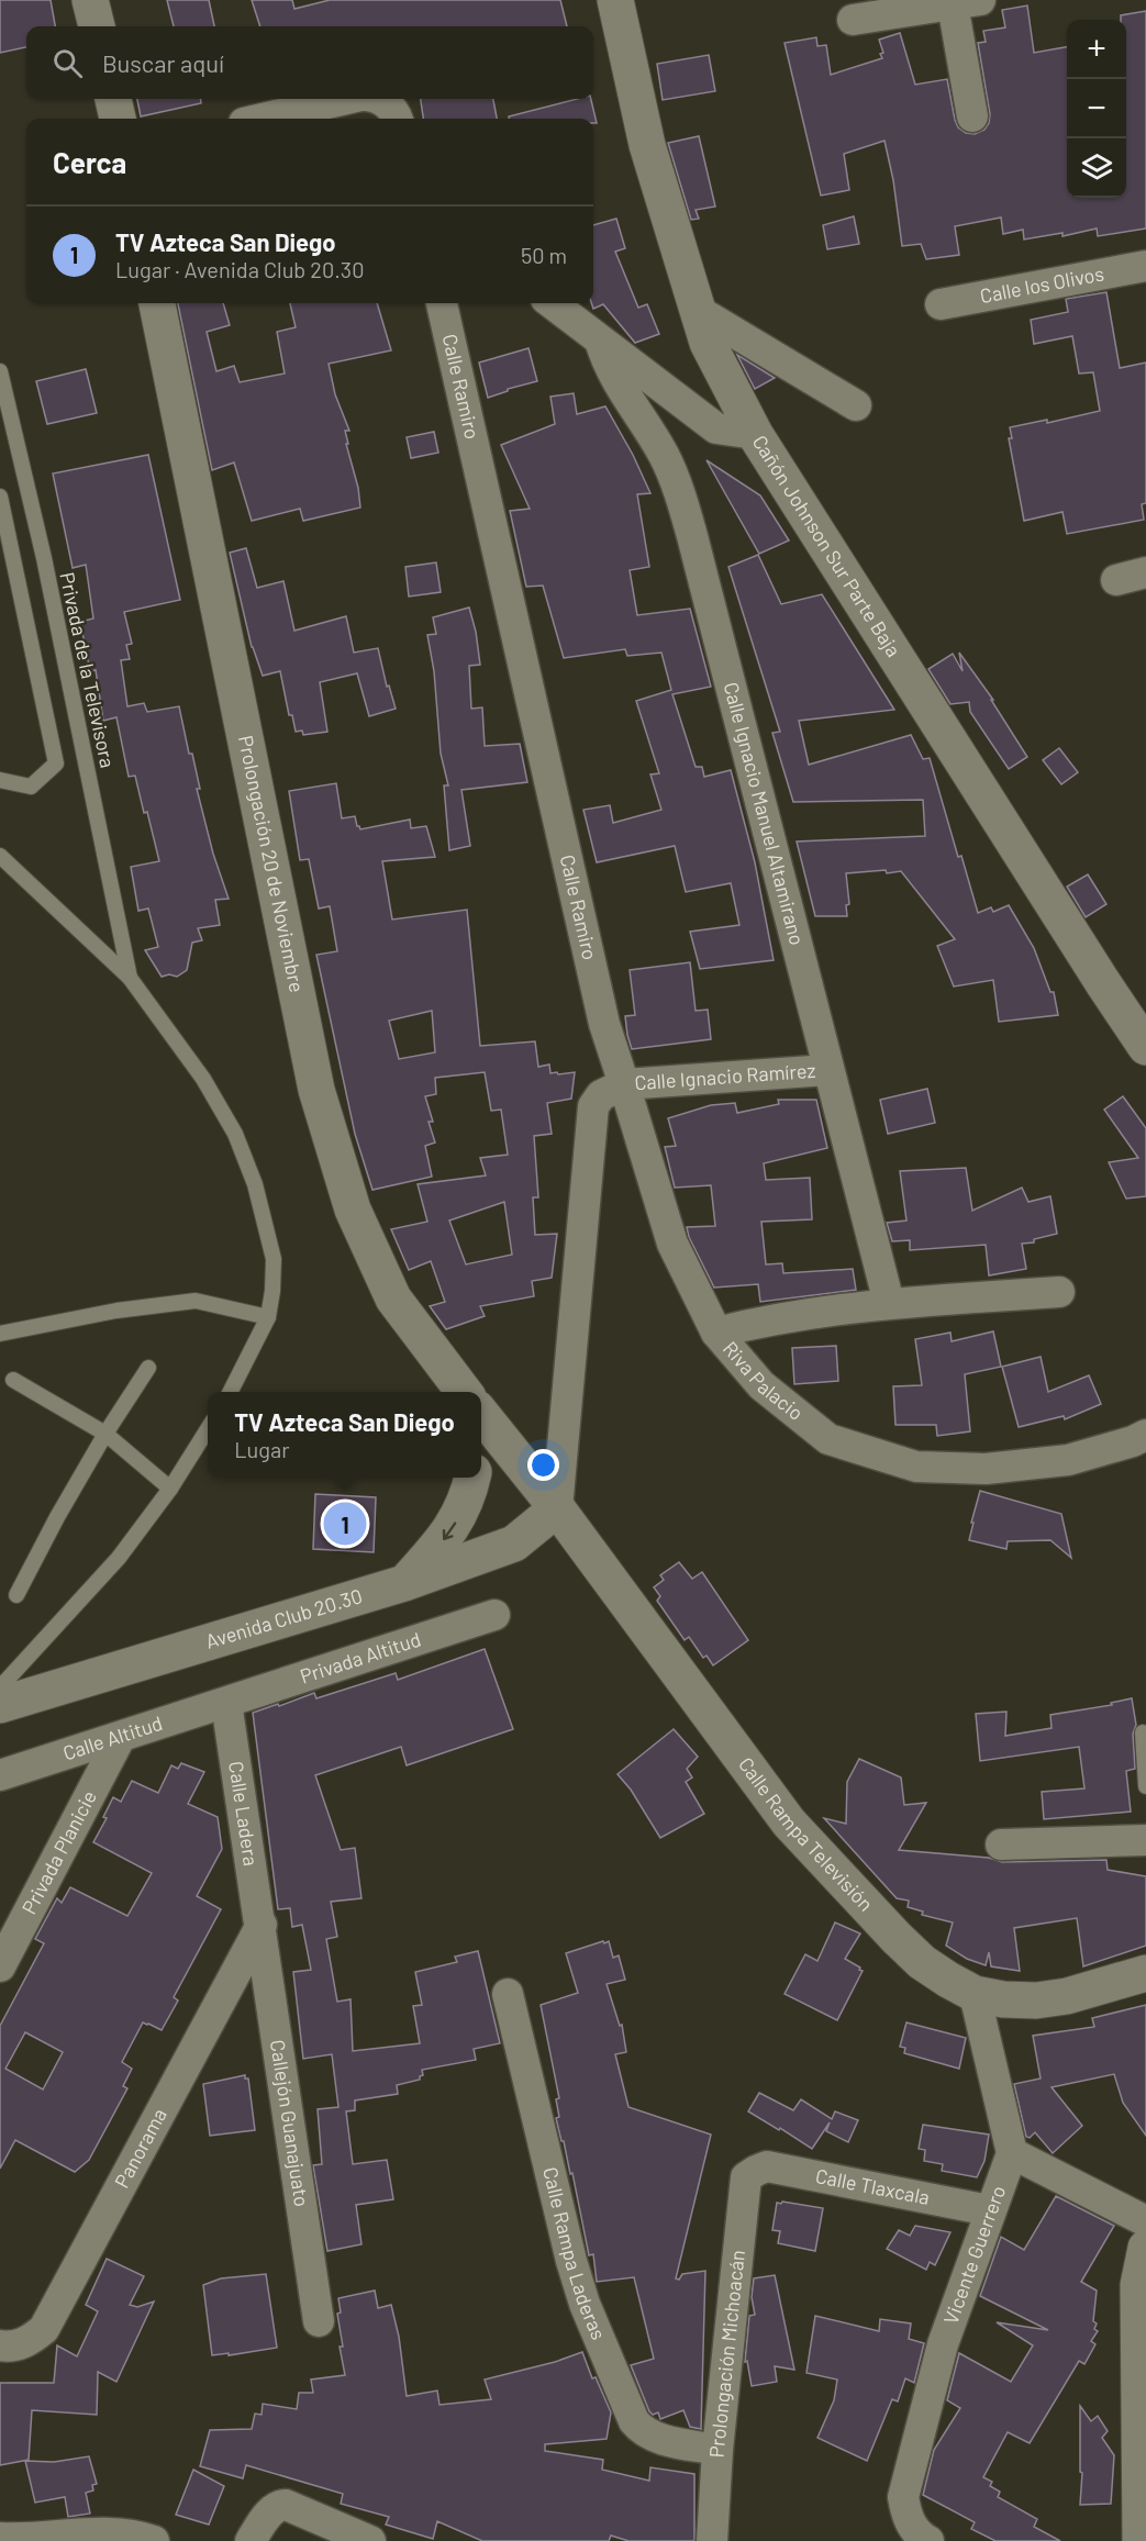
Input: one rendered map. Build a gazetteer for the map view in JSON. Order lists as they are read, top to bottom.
{
  "streets": {
    "street": [
      "Calle los Olivos",
      "Calle Ramiro",
      "Cañón Johnson Sur Parte Baja",
      "Calle Ignacio Manuel Altamirano",
      "Prolongación 20 de Noviembre",
      "Calle Ignacio Ramírez",
      "Riva Palacio",
      "Avenida Club 20.30",
      "Privada Altitud",
      "Calle Altitud",
      "Calle Ladera",
      "Calle Rampa Televisión",
      "Privada Planicie",
      "Callejón Guanajuato",
      "Panorama",
      "Calle Tlaxcala",
      "Calle Rampa Laderas",
      "Vicente Guerrero",
      "Prolongación Michoacán"
    ],
    "lane": ["Privada de la Televisora"]
  },
  "crossings": [
    ["Calle Ramiro", "Calle Ignacio Ramírez"],
    ["Calle Ramiro", "Riva Palacio"],
    ["Calle Ignacio Manuel Altamirano", "Calle Ignacio Ramírez"],
    ["Calle Ignacio Manuel Altamirano", "Riva Palacio"],
    ["Prolongación 20 de Noviembre", "Avenida Club 20.30"],
    ["Prolongación 20 de Noviembre", "Calle Rampa Televisión"],
    ["Avenida Club 20.30", "Calle Rampa Televisión"],
    ["Privada Altitud", "Calle Altitud"],
    ["Privada Altitud", "Calle Ladera"],
    ["Calle Altitud", "Calle Ladera"],
    ["Calle Altitud", "Privada Planicie"],
    ["Calle Ladera", "Callejón Guanajuato"],
    ["Calle Ladera", "Panorama"],
    ["Callejón Guanajuato", "Panorama"],
    ["Calle Tlaxcala", "Vicente Guerrero"],
    ["Calle Tlaxcala", "Prolongación Michoacán"],
    ["Calle Rampa Laderas", "Prolongación Michoacán"]
  ],
  "page": {
    "map_buttons": ["+", "−"],
    "search": "Buscar aquí",
    "heading": "Cerca",
    "list": [
      {
        "mark": "1",
        "name": "TV Azteca San Diego",
        "note": "Lugar · Avenida Club 20.30",
        "value": "50 m"
      }
    ],
    "popup": ["TV Azteca San Diego", "Lugar"],
    "pins": "1"
  }
}
